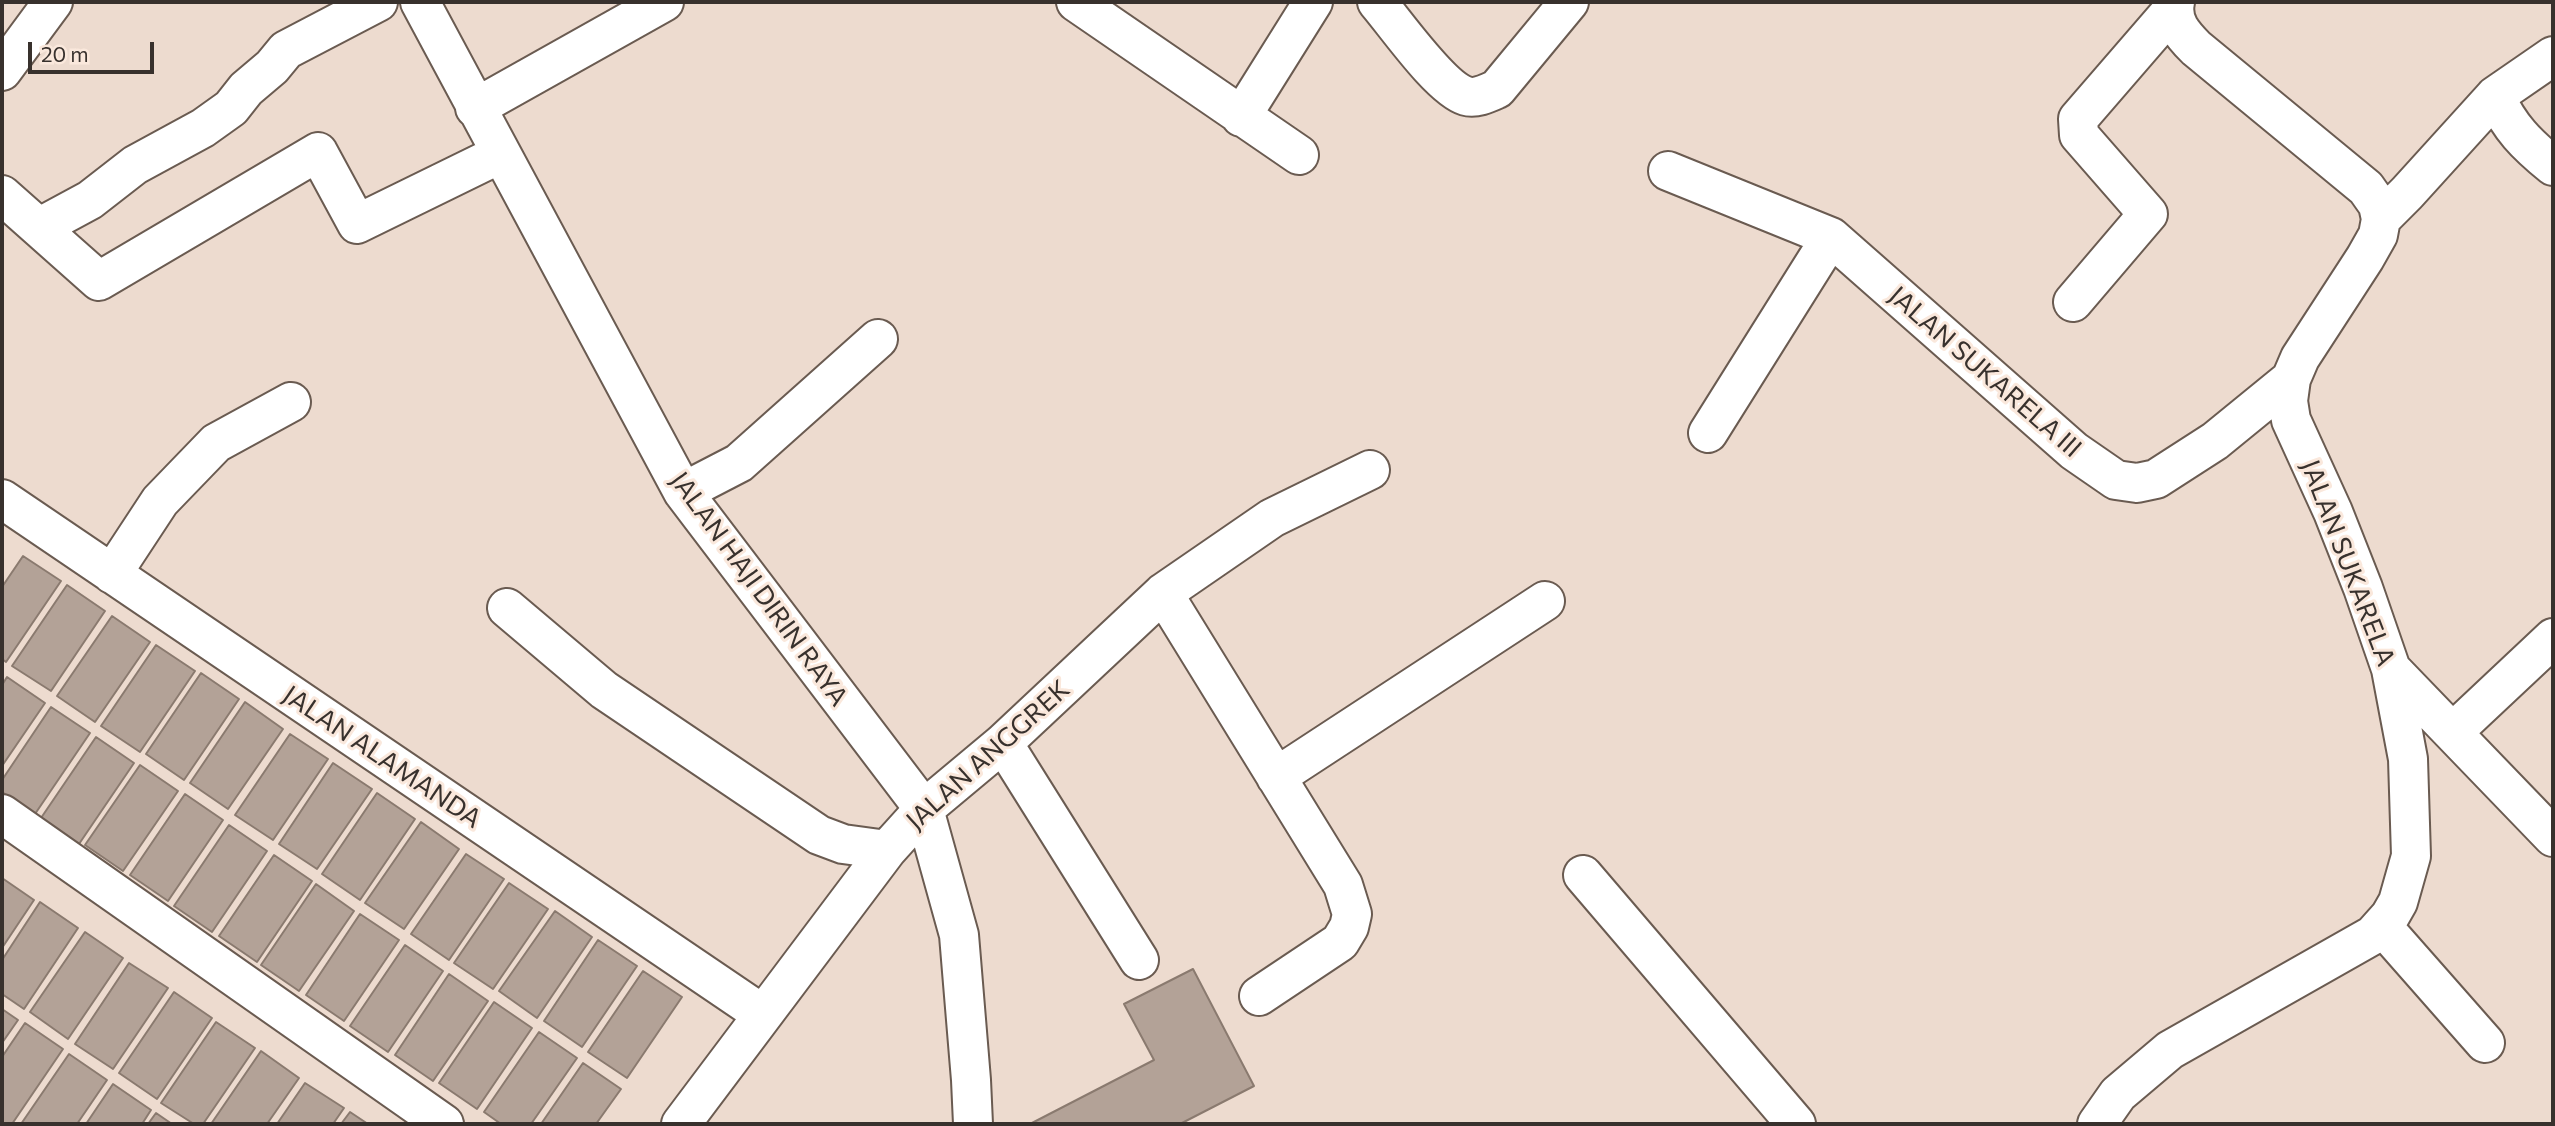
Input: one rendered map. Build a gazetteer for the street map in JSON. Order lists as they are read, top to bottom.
{
  "streets": {
    "street": [
      "JALAN SUKARELA III",
      "JALAN SUKARELA",
      "JALAN HAJI DIRIN RAYA",
      "JALAN ANGGREK",
      "JALAN ALAMANDA"
    ]
  },
  "crossings": [
    ["JALAN SUKARELA III", "JALAN SUKARELA"],
    ["JALAN HAJI DIRIN RAYA", "JALAN ANGGREK"],
    ["JALAN ANGGREK", "JALAN ALAMANDA"]
  ],
  "scale_bar": "20 m"
}
